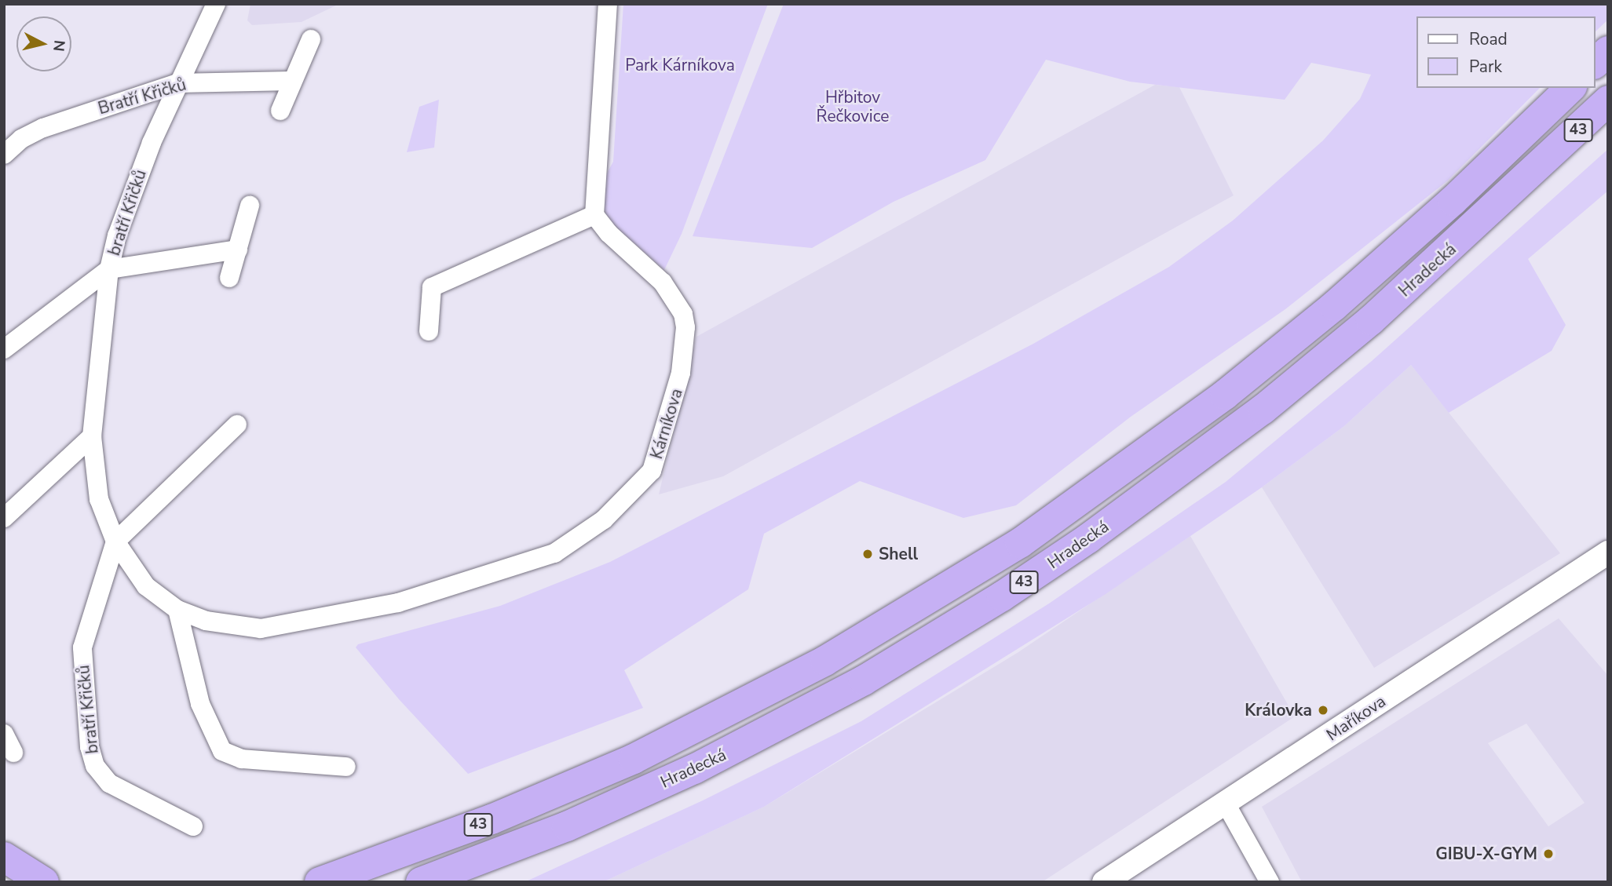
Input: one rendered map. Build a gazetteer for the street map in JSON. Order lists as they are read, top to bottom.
{
  "streets": {
    "highway": ["43", "Hradecká"],
    "street": [
      "Bratří Křičků",
      "bratří Křičků",
      "Kárníkova",
      "Maříkova"
    ]
  },
  "crossings": [
    ["Bratří Křičků", "bratří Křičků"],
    ["bratří Křičků", "Kárníkova"]
  ],
  "parks": ["Park Kárníkova", "Hřbitov Řečkovice"],
  "places": ["Shell", "Královka", "GIBU-X-GYM"],
  "legend": ["Road", "Park"],
  "north": "right"
}
